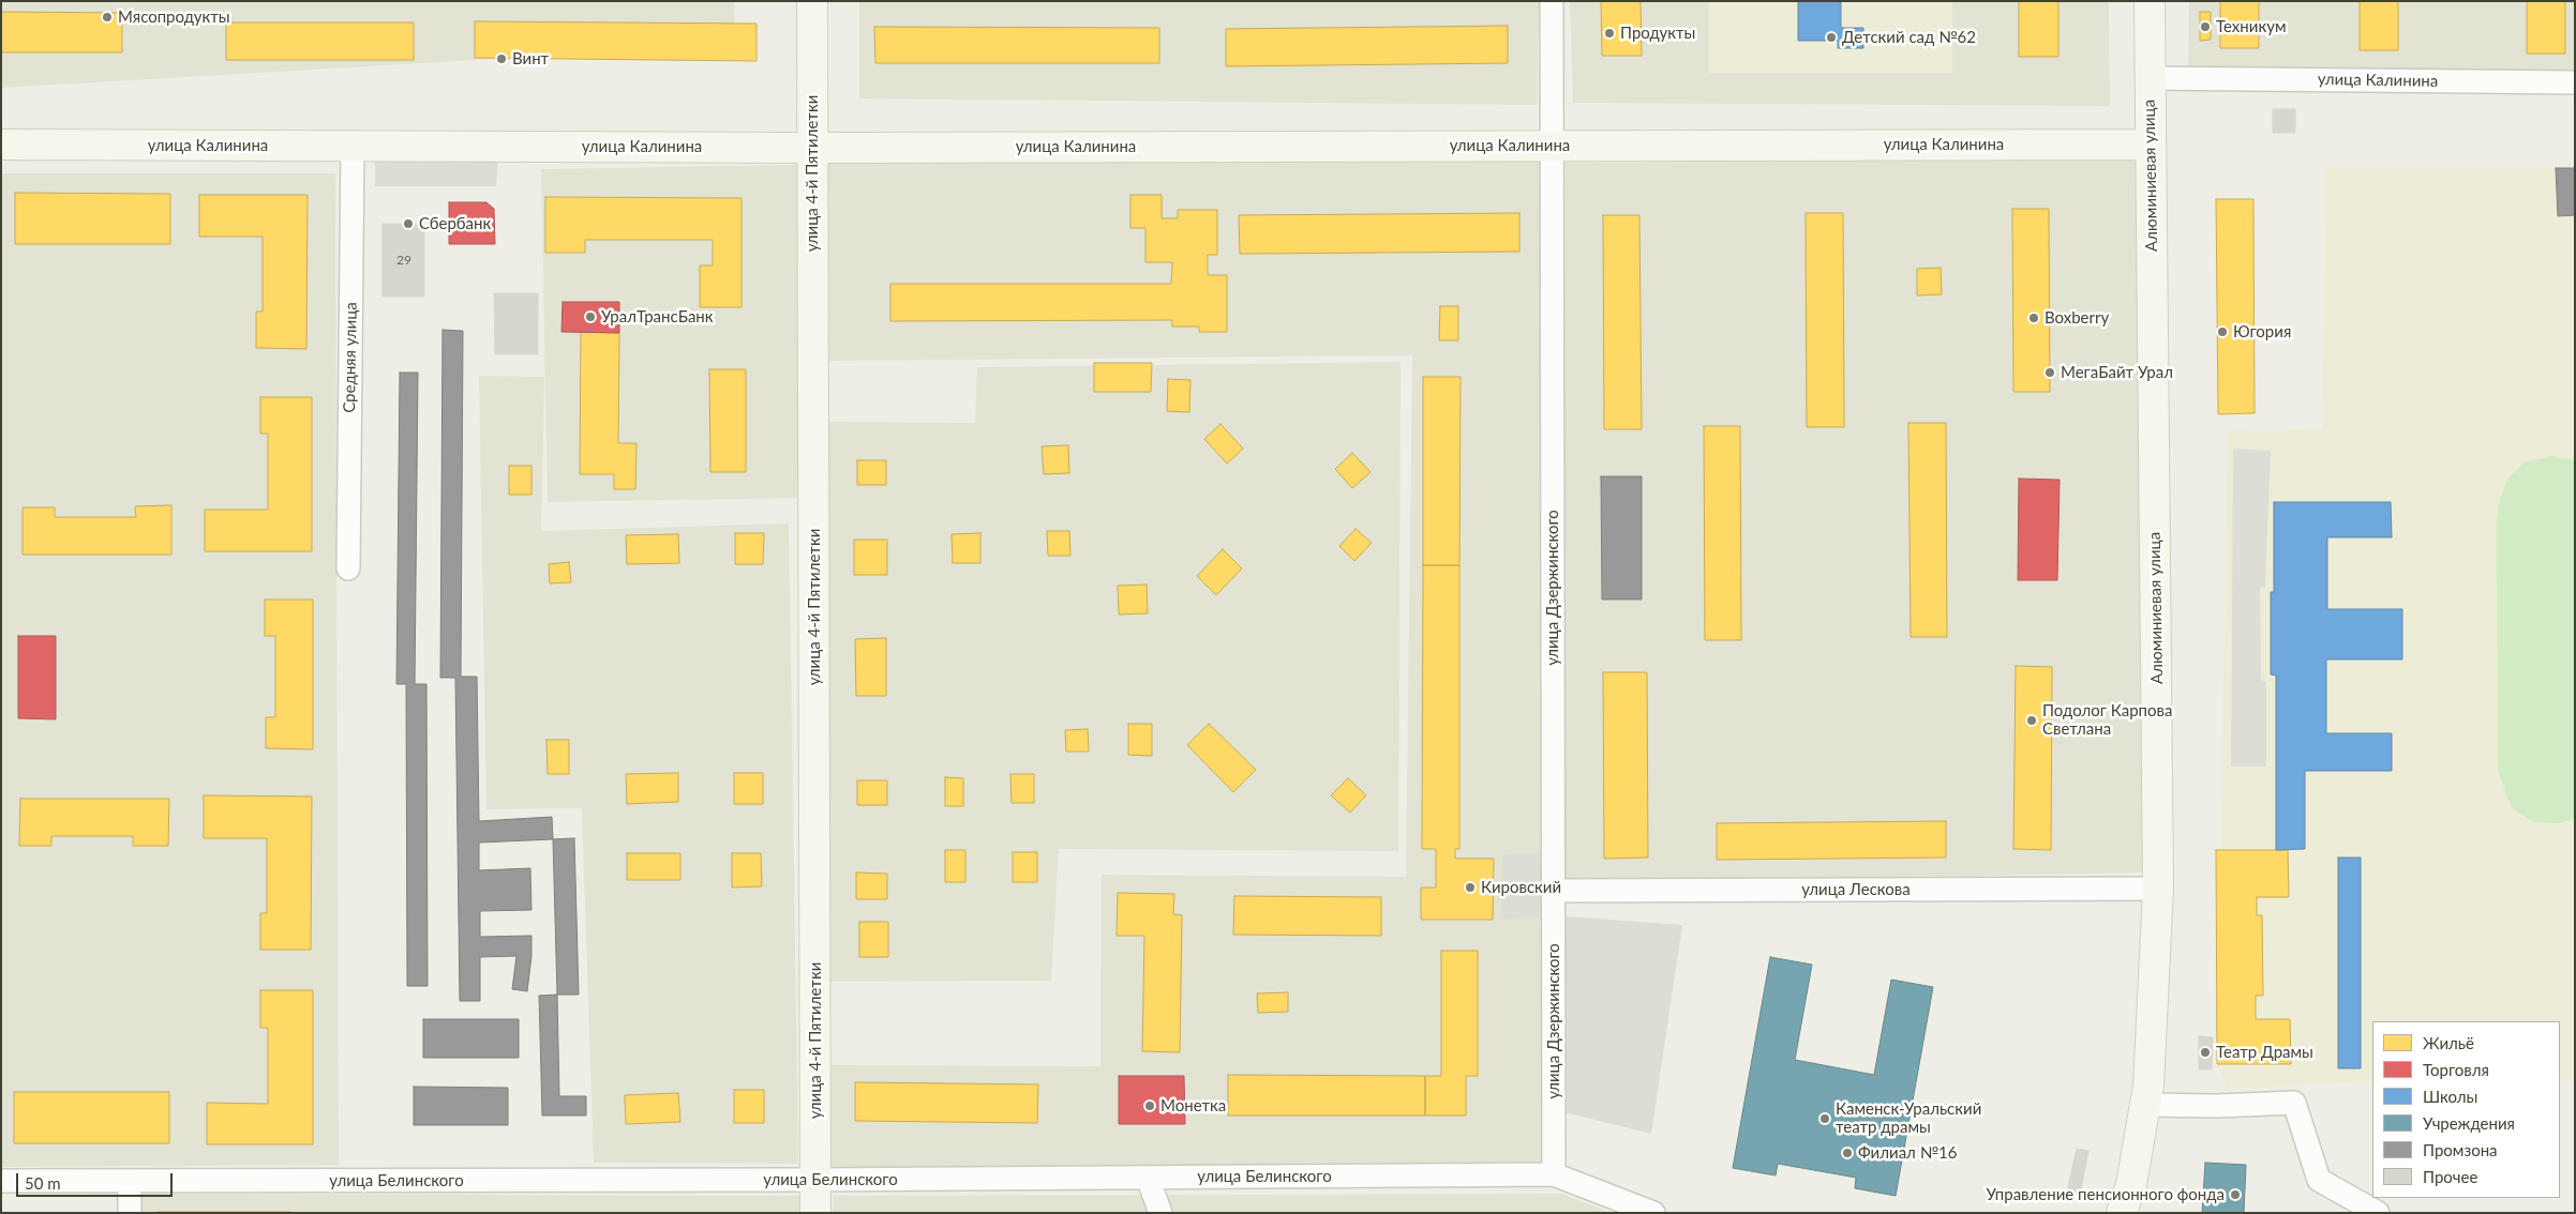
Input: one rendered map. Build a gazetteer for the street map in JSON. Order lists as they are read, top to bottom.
{
  "streets": {
    "main road": ["улица Калинина", "улица 4-й Пятилетки", "Алюминиевая улица"],
    "street": [
      "Средняя улица",
      "улица Дзержинского",
      "улица Лескова",
      "улица Белинского"
    ]
  },
  "crossings": [
    ["улица Калинина", "улица 4-й Пятилетки"],
    ["улица Калинина", "Алюминиевая улица"],
    ["улица Калинина", "Средняя улица"],
    ["улица Калинина", "улица Дзержинского"],
    ["улица 4-й Пятилетки", "улица Белинского"],
    ["Алюминиевая улица", "улица Лескова"],
    ["улица Дзержинского", "улица Лескова"],
    ["улица Дзержинского", "улица Белинского"]
  ],
  "places": [
    "Мясопродукты",
    "Техникум",
    "Продукты",
    "Детский сад №62",
    "Винт",
    "Сбербанк",
    "УралТрансБанк",
    "Boxberry",
    "Югория",
    "МегаБайт Урал",
    "Подолог Карпова Светлана",
    "Кировский",
    "Театр Драмы",
    "Монетка",
    "Каменск-Уральский театр драмы",
    "Филиал №16",
    "Управление пенсионного фонда"
  ],
  "house_numbers": ["29"],
  "legend": [
    "Жильё",
    "Торговля",
    "Школы",
    "Учреждения",
    "Промзона",
    "Прочее"
  ],
  "scale_bar": "50 m"
}
